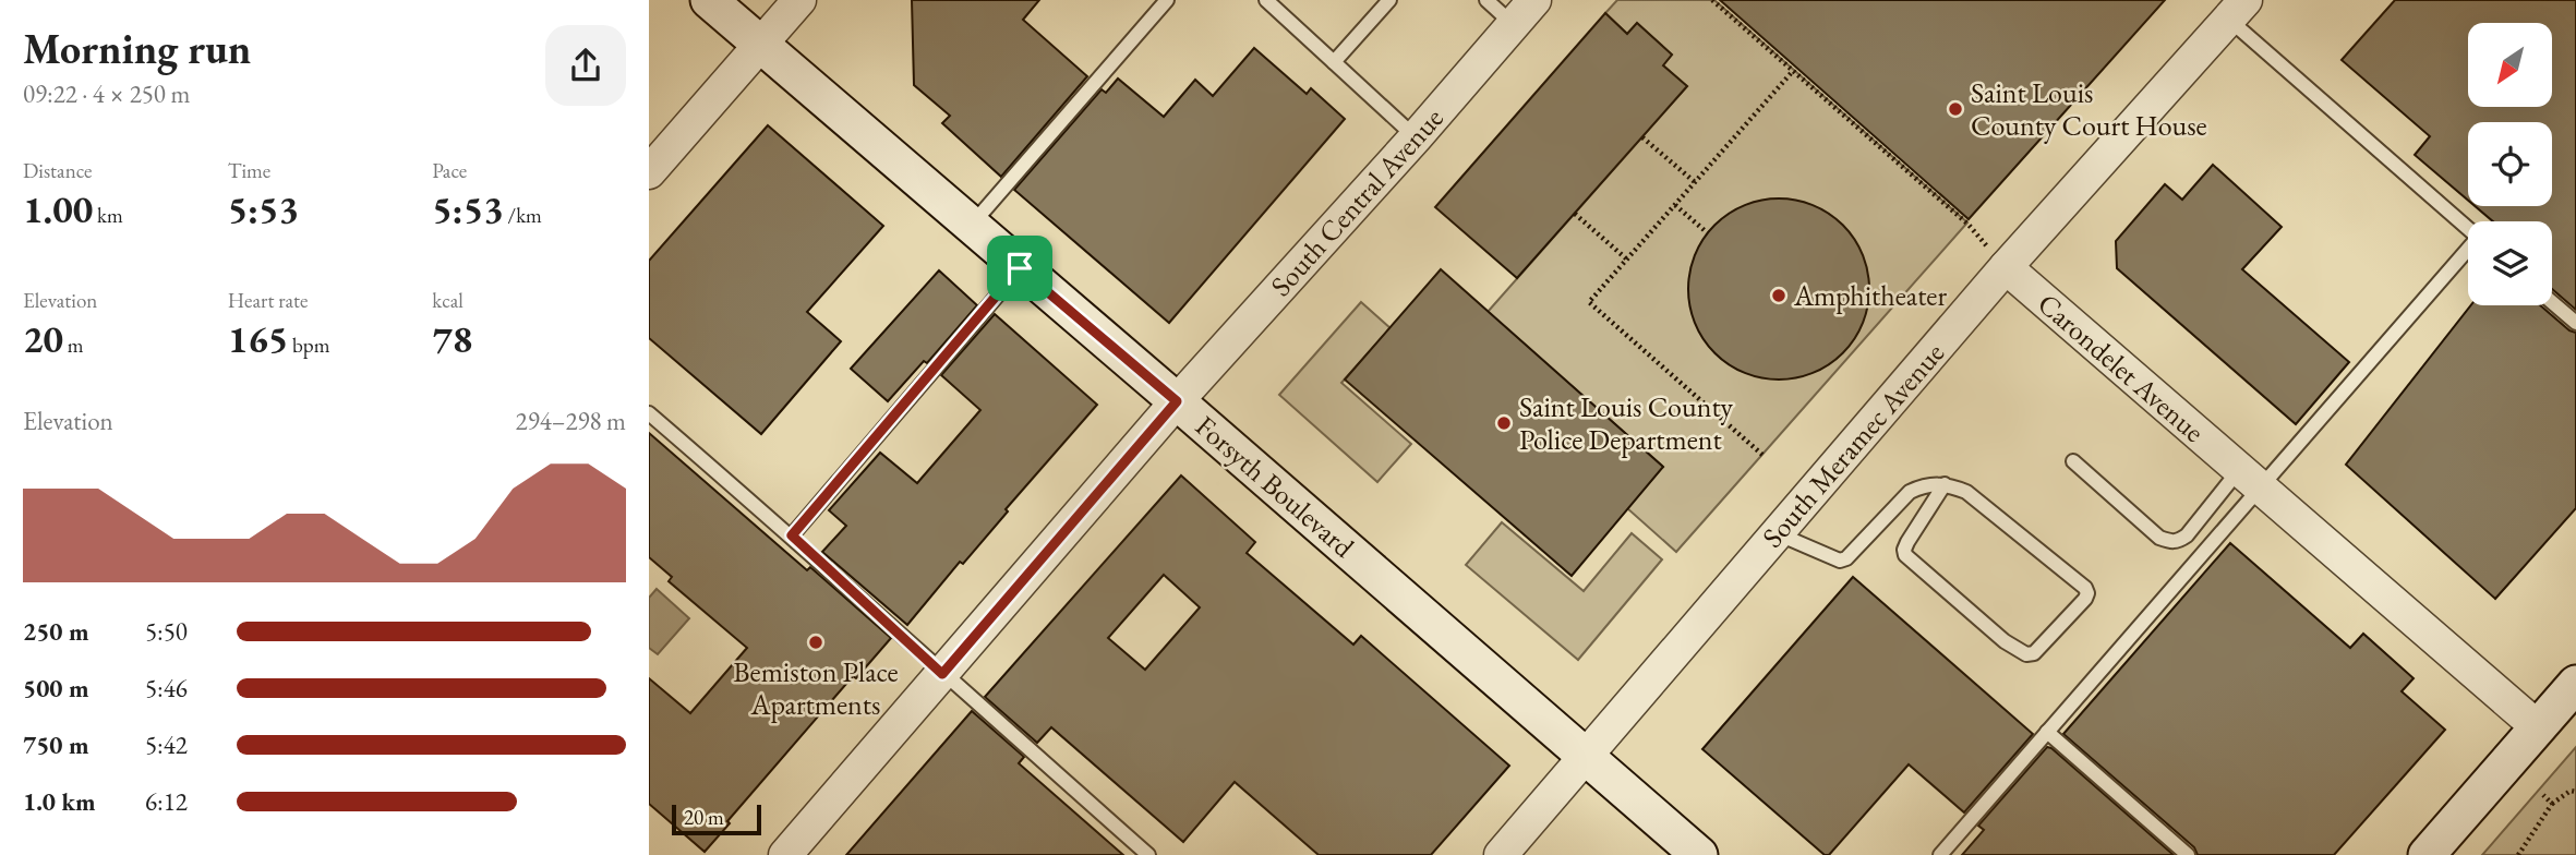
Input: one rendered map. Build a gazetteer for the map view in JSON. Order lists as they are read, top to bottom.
{
  "streets": {
    "main road": ["Forsyth Boulevard"],
    "street": ["South Central Avenue", "Carondelet Avenue", "South Meramec Avenue"]
  },
  "crossings": [
    ["South Central Avenue", "Forsyth Boulevard"],
    ["Carondelet Avenue", "South Meramec Avenue"],
    ["South Meramec Avenue", "Forsyth Boulevard"]
  ],
  "places": [
    "Saint Louis County Court House",
    "Amphitheater",
    "Saint Louis County Police Department",
    "Bemiston Place Apartments"
  ],
  "scale_bar": "20 m",
  "north": "bottom left",
  "page": {
    "heading": ["Morning run", "09:22 · 4 × 250 m"],
    "stats": [
      ["Distance", "1.00 km"],
      ["Time", "5:53"],
      ["Pace", "5:53 /km"],
      ["Elevation", "20 m"],
      ["Heart rate", "165 bpm"],
      ["kcal", "78"]
    ],
    "chart": ["Elevation", "294–298 m"],
    "list": [
      {
        "name": "250 m",
        "note": "5:50"
      },
      {
        "name": "500 m",
        "note": "5:46"
      },
      {
        "name": "750 m",
        "note": "5:42"
      },
      {
        "name": "1.0 km",
        "note": "6:12"
      }
    ],
    "scale": "20 m"
  }
}
